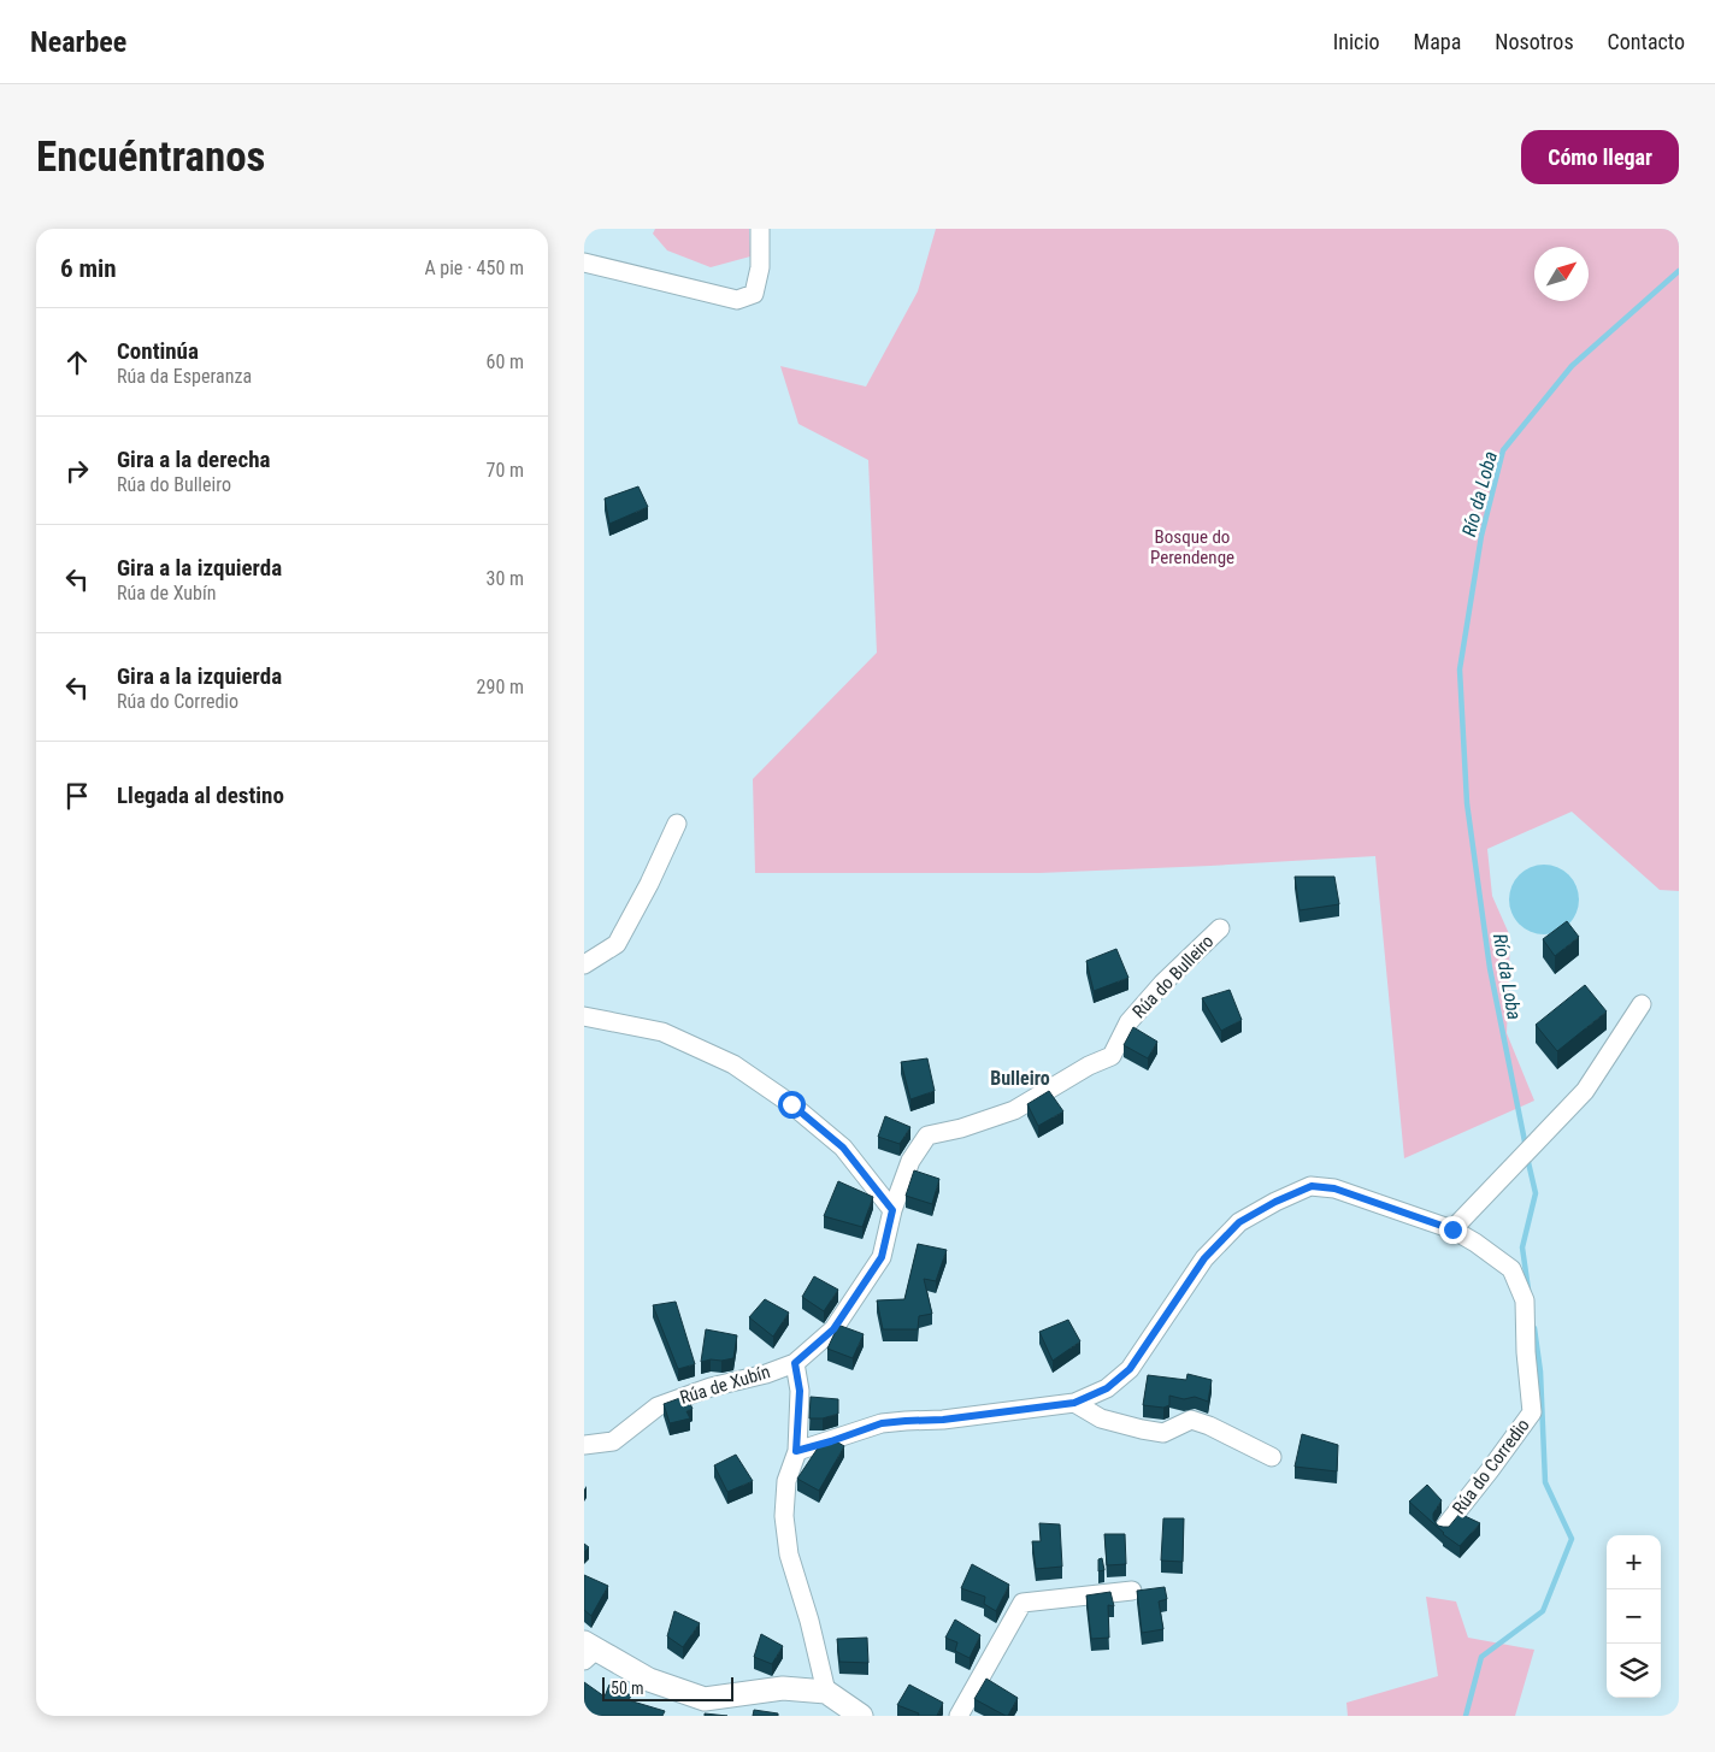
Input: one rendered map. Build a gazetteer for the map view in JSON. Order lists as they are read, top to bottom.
{
  "streets": {
    "street": ["Rúa do Bulleiro", "Rúa de Xubín", "Rúa do Corredio"]
  },
  "crossings": [
    ["Rúa do Bulleiro", "Rúa de Xubín"],
    ["Rúa de Xubín", "Rúa do Corredio"]
  ],
  "districts": ["Bulleiro"],
  "water": ["Río da Loba"],
  "parks": ["Bosque do Perendenge"],
  "scale_bar": "50 m",
  "north": "top right",
  "page": {
    "header": "Nearbee",
    "nav": [
      "Inicio",
      "Mapa",
      "Nosotros",
      "Contacto"
    ],
    "buttons": "Cómo llegar",
    "title": "Encuéntranos",
    "heading": ["6 min", "A pie · 450 m"],
    "list": [
      ["Continúa", "Rúa da Esperanza", "60 m"],
      ["Gira a la derecha", "Rúa do Bulleiro", "70 m"],
      ["Gira a la izquierda", "Rúa de Xubín", "30 m"],
      ["Gira a la izquierda", "Rúa do Corredio", "290 m"],
      "Llegada al destino"
    ],
    "map_buttons": ["+", "−"],
    "scale": "50 m"
  }
}
